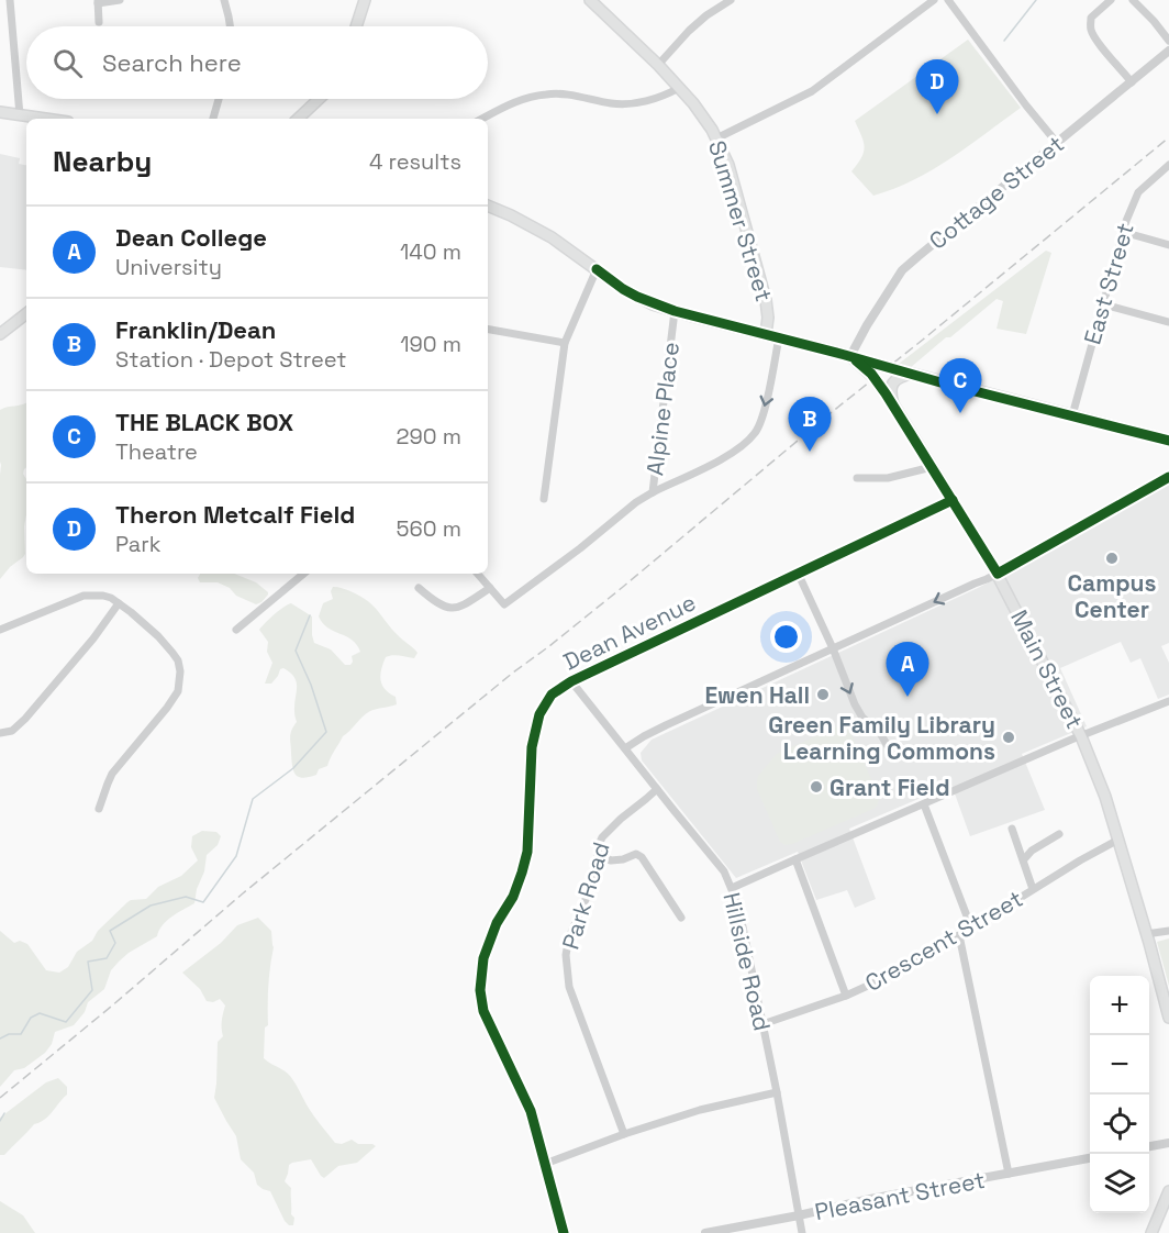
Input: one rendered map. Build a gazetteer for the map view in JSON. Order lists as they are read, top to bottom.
{
  "streets": {
    "main road": ["Summer Street", "Main Street"],
    "street": [
      "Cottage Street",
      "East Street",
      "Alpine Place",
      "Dean Avenue",
      "Park Road",
      "Crescent Street",
      "Hillside Road",
      "Pleasant Street"
    ]
  },
  "crossings": [
    ["Cottage Street", "Main Street"],
    ["Dean Avenue", "Main Street"],
    ["Dean Avenue", "Hillside Road"],
    ["Main Street", "Crescent Street"],
    ["Park Road", "Hillside Road"],
    ["Crescent Street", "Hillside Road"],
    ["Hillside Road", "Pleasant Street"]
  ],
  "places": [
    "Campus Center",
    "Ewen Hall",
    "Green Family Library Learning Commons",
    "Grant Field"
  ],
  "page": {
    "search": "Search here",
    "pins": [
      "D",
      "C",
      "B",
      "A"
    ],
    "heading": ["Nearby", "4 results"],
    "list": [
      {
        "mark": "A",
        "name": "Dean College",
        "note": "University",
        "value": "140 m"
      },
      {
        "mark": "B",
        "name": "Franklin/Dean",
        "note": "Station · Depot Street",
        "value": "190 m"
      },
      {
        "mark": "C",
        "name": "THE BLACK BOX",
        "note": "Theatre",
        "value": "290 m"
      },
      {
        "mark": "D",
        "name": "Theron Metcalf Field",
        "note": "Park",
        "value": "560 m"
      }
    ],
    "map_buttons": ["+", "−"]
  }
}
